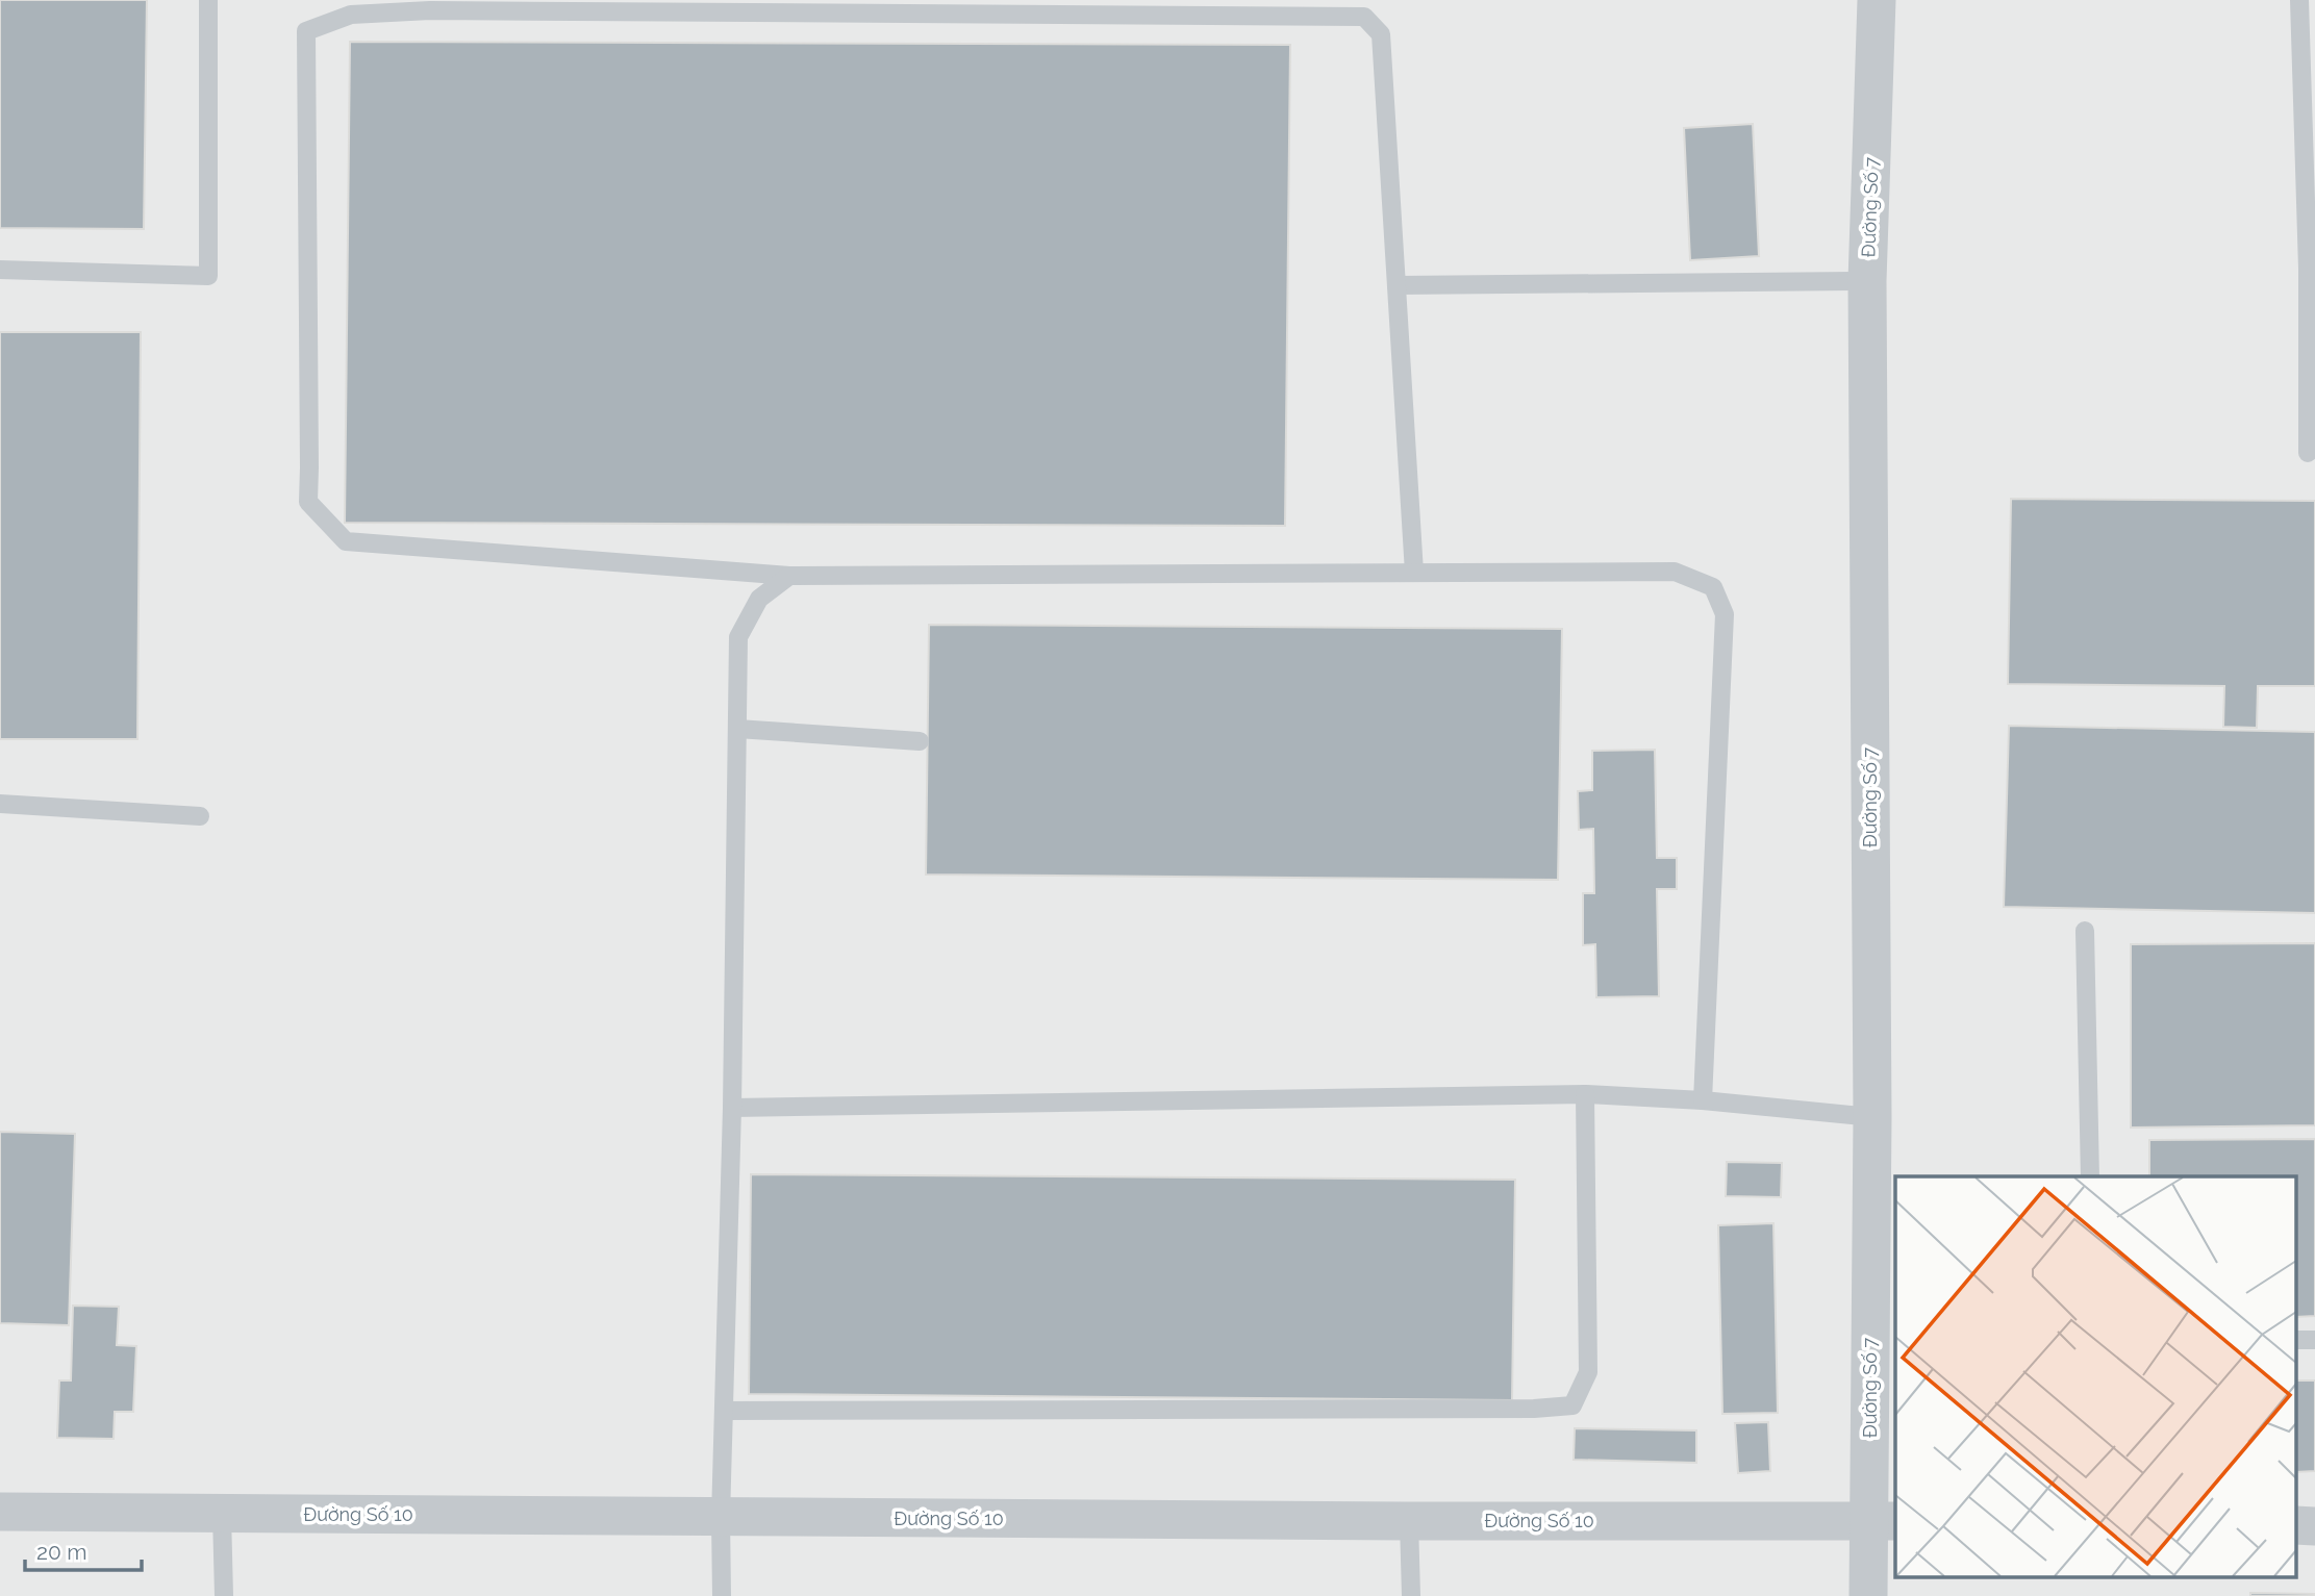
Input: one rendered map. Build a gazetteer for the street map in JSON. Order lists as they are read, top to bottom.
{
  "streets": {
    "street": ["Đường Số 7", "Đường Số 10"]
  },
  "crossings": [
    ["Đường Số 7", "Đường Số 10"]
  ],
  "scale_bar": "20 m"
}
